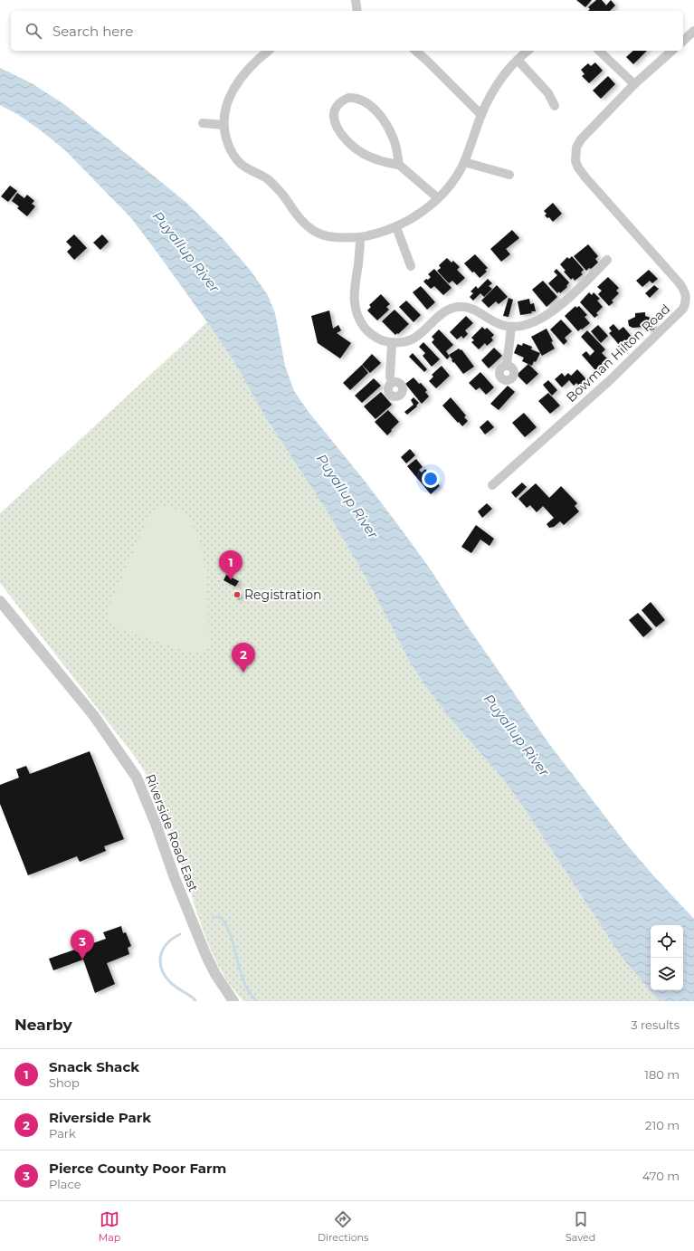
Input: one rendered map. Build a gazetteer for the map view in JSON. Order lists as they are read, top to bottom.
{
  "streets": {
    "street": ["Bowman Hilton Road", "Riverside Road East"]
  },
  "water": ["Puyallup River"],
  "places": ["Registration"],
  "page": {
    "search": "Search here",
    "pins": ["1", "2", "3"],
    "heading": ["Nearby", "3 results"],
    "list": [
      {
        "mark": "1",
        "name": "Snack Shack",
        "note": "Shop",
        "value": "180 m"
      },
      {
        "mark": "2",
        "name": "Riverside Park",
        "note": "Park",
        "value": "210 m"
      },
      {
        "mark": "3",
        "name": "Pierce County Poor Farm",
        "note": "Place",
        "value": "470 m"
      }
    ],
    "nav": ["Map", "Directions", "Saved"]
  }
}
